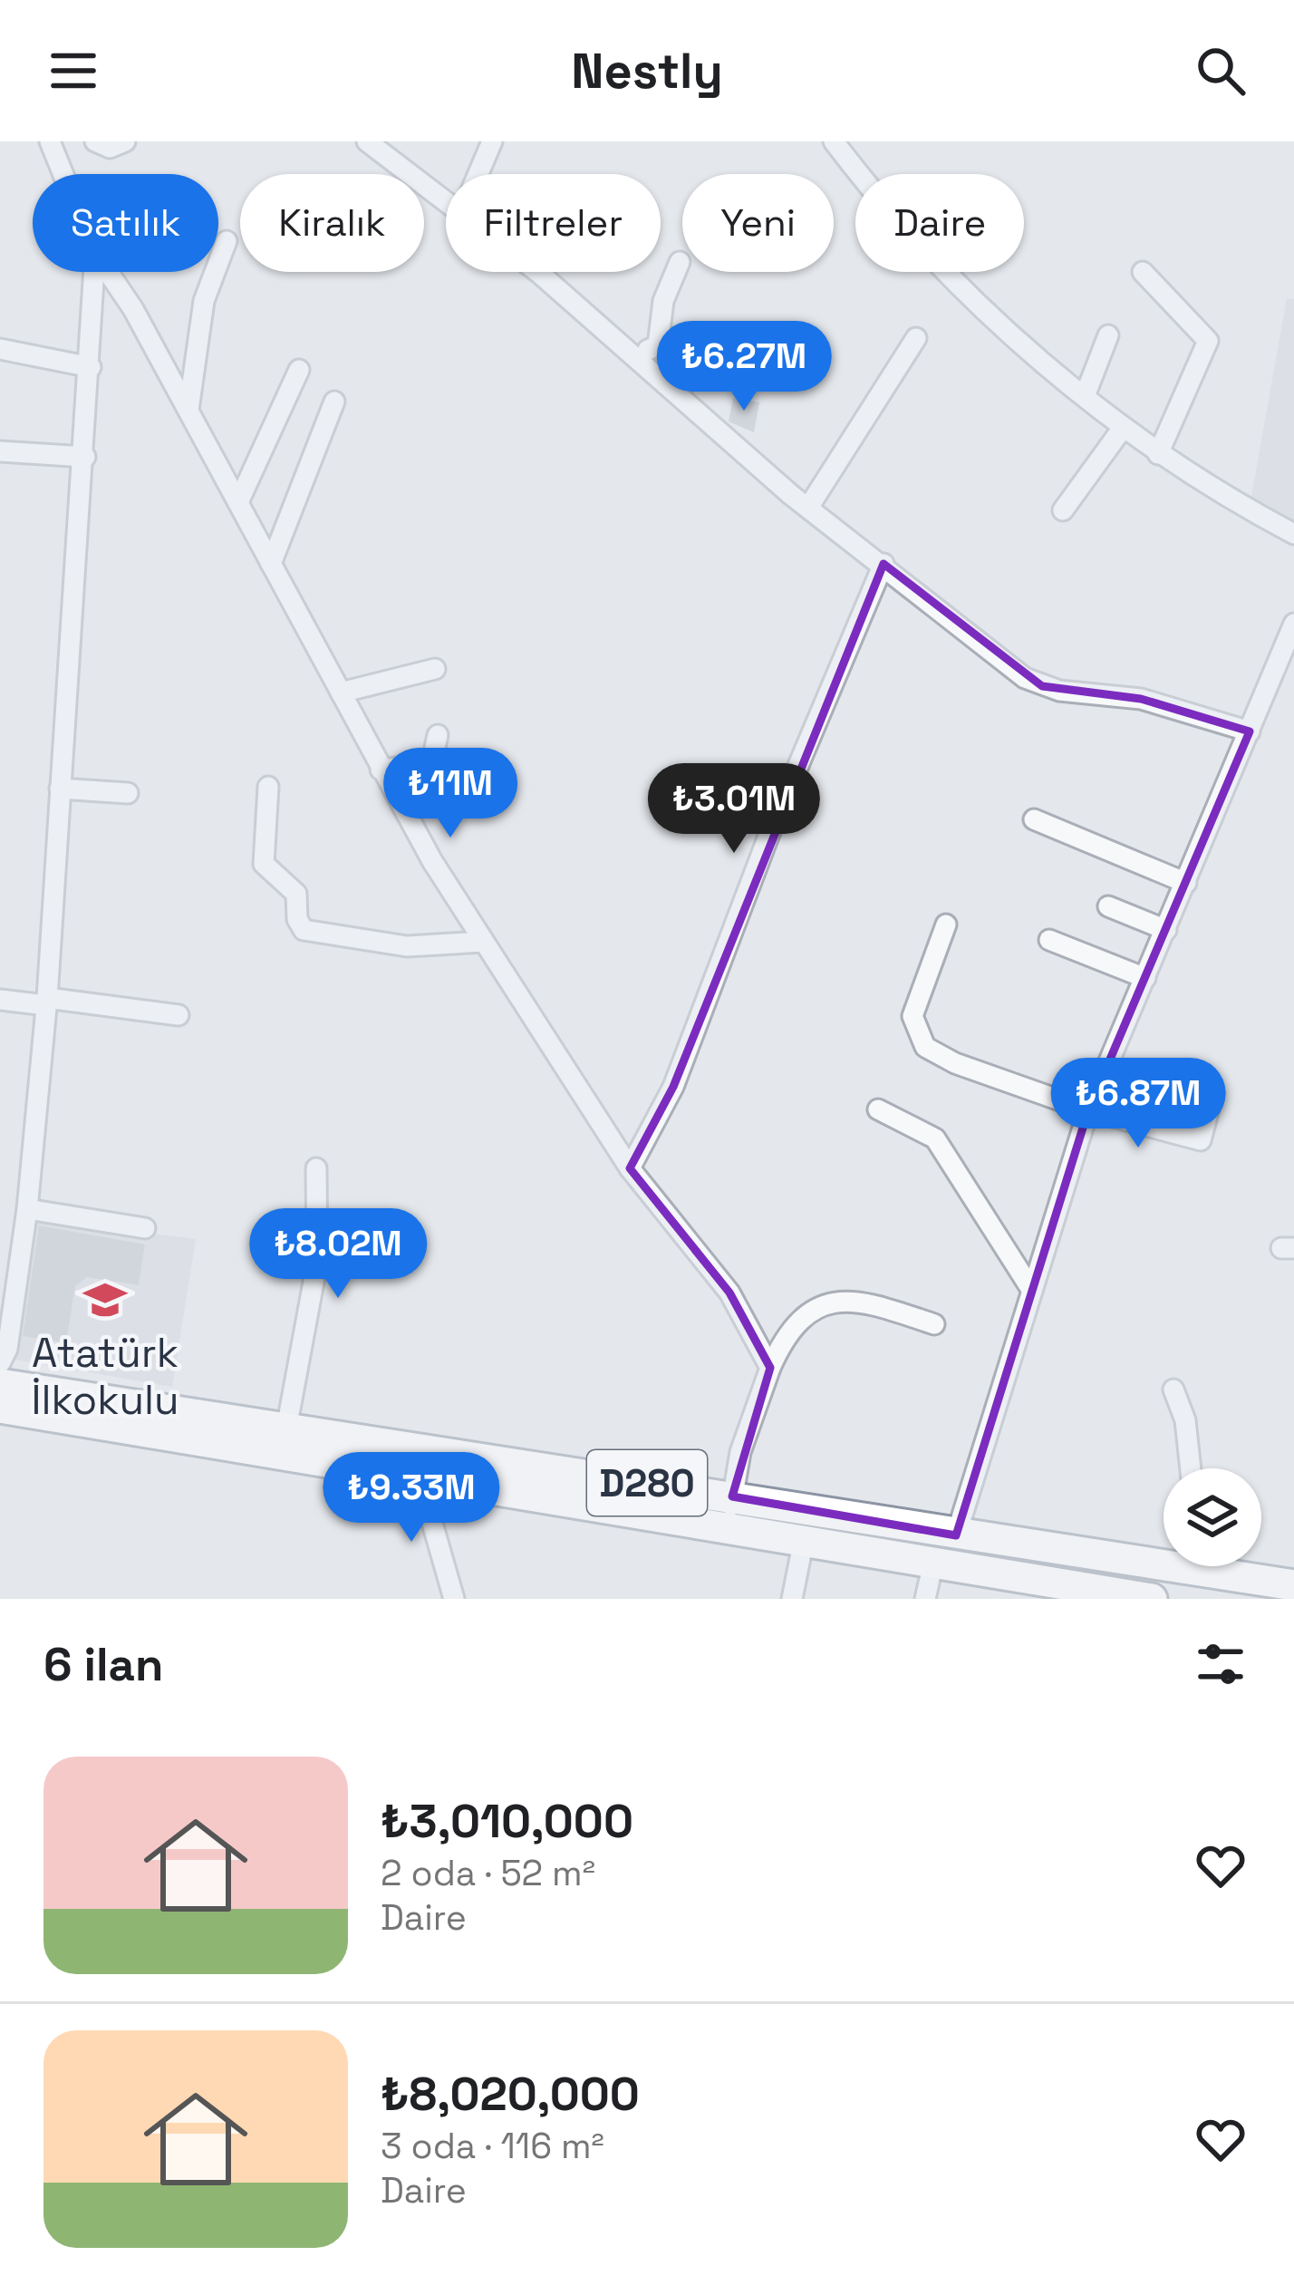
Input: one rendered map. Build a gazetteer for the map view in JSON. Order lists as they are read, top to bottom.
{
  "streets": {
    "highway": ["D280"]
  },
  "places": {
    "school or university": ["Atatürk İlkokulu"]
  },
  "page": {
    "header": "Nestly",
    "chip": [
      "Satılık",
      "Kiralık",
      "Filtreler",
      "Yeni",
      "Daire"
    ],
    "price": [
      "₺6.27M",
      "₺11M",
      "₺3.01M",
      "₺6.87M",
      "₺8.02M",
      "₺9.33M"
    ],
    "heading": "6 ilan",
    "list": [
      {
        "name": "₺3,010,000",
        "note": "2 oda · 52 m² · Daire"
      },
      {
        "name": "₺8,020,000",
        "note": "3 oda · 116 m² · Daire"
      }
    ]
  }
}
